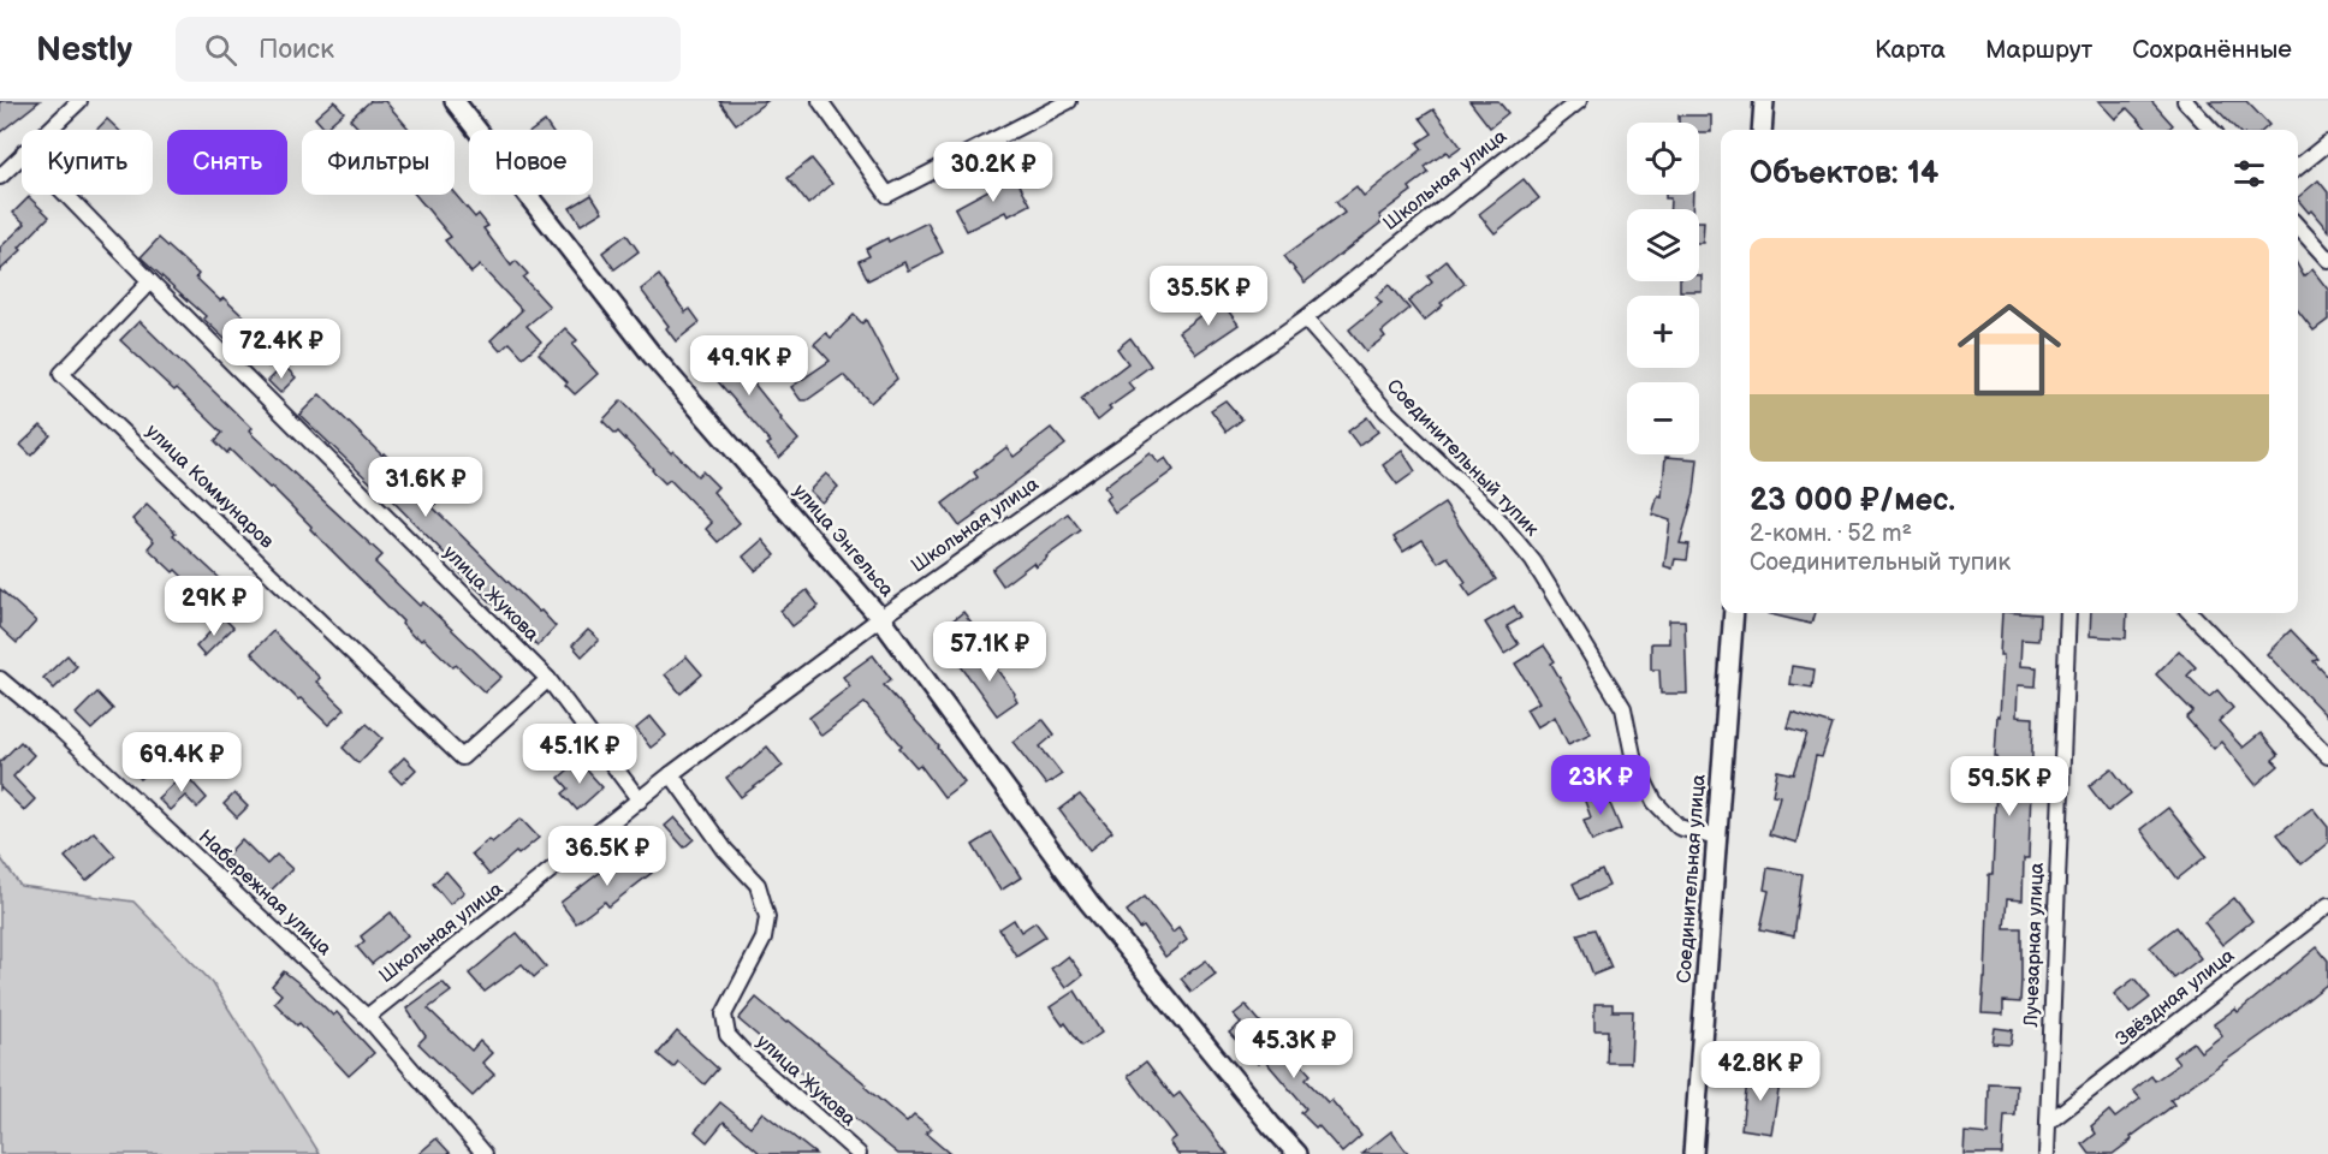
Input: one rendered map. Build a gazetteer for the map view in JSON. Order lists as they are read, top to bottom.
{
  "streets": {
    "street": [
      "Школьная улица",
      "Соединительный тупик",
      "улица Коммунаров",
      "улица Энгельса",
      "улица Жукова",
      "Соединительная улица",
      "Набережная улица",
      "Лучезарная улица",
      "Звёздная улица"
    ]
  },
  "crossings": [
    ["Школьная улица", "Соединительный тупик"],
    ["Школьная улица", "улица Энгельса"],
    ["Школьная улица", "улица Жукова"],
    ["Школьная улица", "Набережная улица"],
    ["Соединительный тупик", "Соединительная улица"],
    ["улица Коммунаров", "улица Жукова"],
    ["Лучезарная улица", "Звёздная улица"]
  ],
  "page": {
    "header": "Nestly",
    "search": "Поиск",
    "nav": ["Карта", "Маршрут", "Сохранённые"],
    "map_buttons": ["+", "−"],
    "chip": [
      "Купить",
      "Снять",
      "Фильтры",
      "Новое"
    ],
    "heading": "Объектов: 14",
    "price": [
      "30.2K ₽",
      "35.5K ₽",
      "72.4K ₽",
      "49.9K ₽",
      "31.6K ₽",
      "29K ₽",
      "57.1K ₽",
      "45.1K ₽",
      "69.4K ₽",
      "23K ₽",
      "59.5K ₽",
      "36.5K ₽",
      "45.3K ₽",
      "42.8K ₽"
    ],
    "list": [
      {
        "name": "23 000 ₽/мес.",
        "note": "2-комн. · 52 m² · Соединительный тупик"
      }
    ]
  }
}
